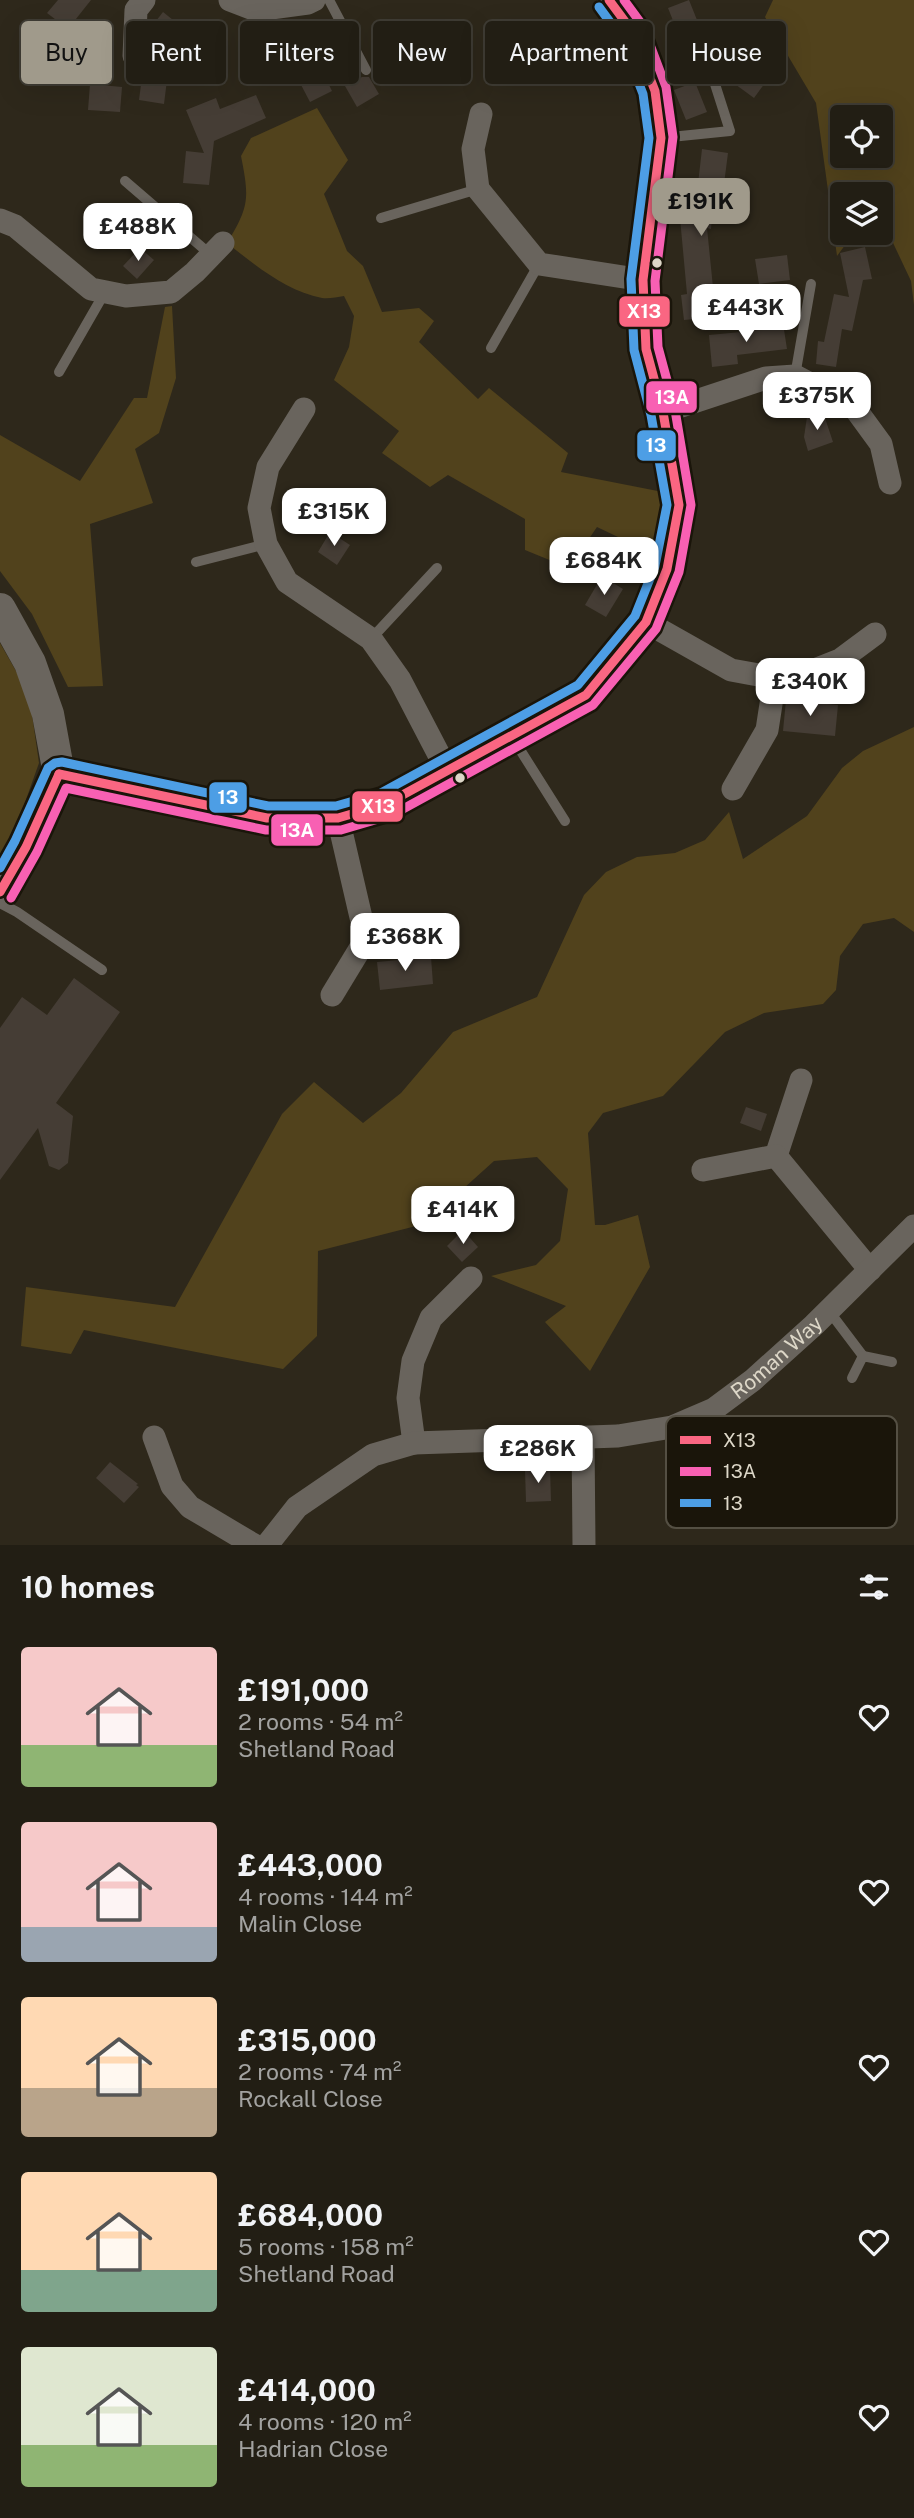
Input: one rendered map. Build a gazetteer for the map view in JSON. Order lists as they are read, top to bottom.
{
  "streets": {
    "street": ["Roman Way"]
  },
  "lines": ["transit line X13", "transit line 13A", "transit line 13"],
  "legend": ["X13", "13A", "13"],
  "page": {
    "chip": [
      "Buy",
      "Rent",
      "Filters",
      "New",
      "Apartment",
      "House"
    ],
    "price": [
      "£191K",
      "£488K",
      "£443K",
      "£375K",
      "£315K",
      "£684K",
      "£340K",
      "£368K",
      "£414K",
      "£286K"
    ],
    "heading": "10 homes",
    "list": [
      {
        "name": "£191,000",
        "note": "2 rooms · 54 m² · Shetland Road"
      },
      {
        "name": "£443,000",
        "note": "4 rooms · 144 m² · Malin Close"
      },
      {
        "name": "£315,000",
        "note": "2 rooms · 74 m² · Rockall Close"
      },
      {
        "name": "£684,000",
        "note": "5 rooms · 158 m² · Shetland Road"
      },
      {
        "name": "£414,000",
        "note": "4 rooms · 120 m² · Hadrian Close"
      }
    ]
  }
}
